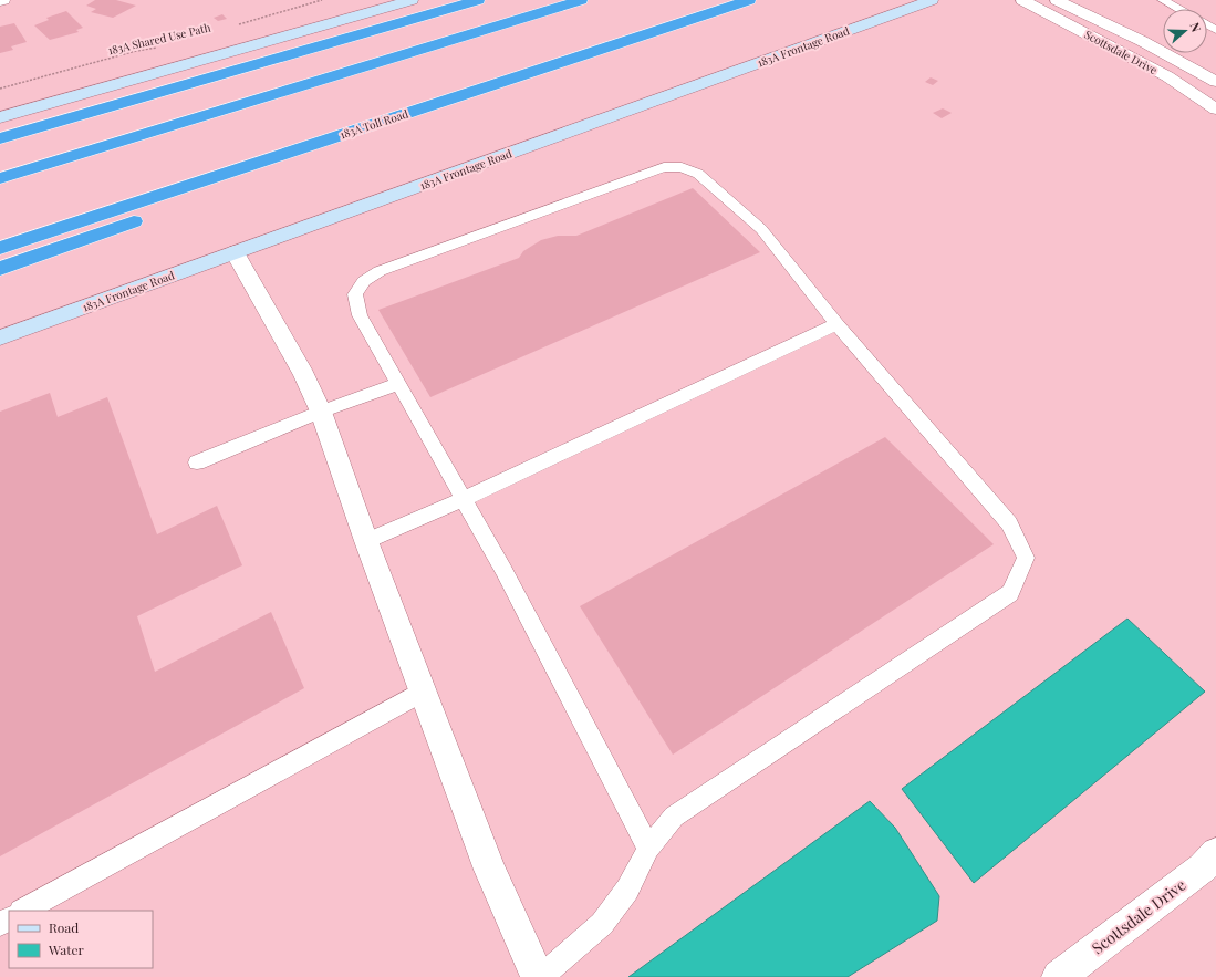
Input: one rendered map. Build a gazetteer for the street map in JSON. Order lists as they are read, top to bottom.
{
  "streets": {
    "highway": ["183A Toll Road"],
    "main road": ["183A Frontage Road"],
    "street": ["Scottsdale Drive"],
    "path": ["183A Shared Use Path"]
  },
  "legend": ["Road", "Water"],
  "north": "right"
}
